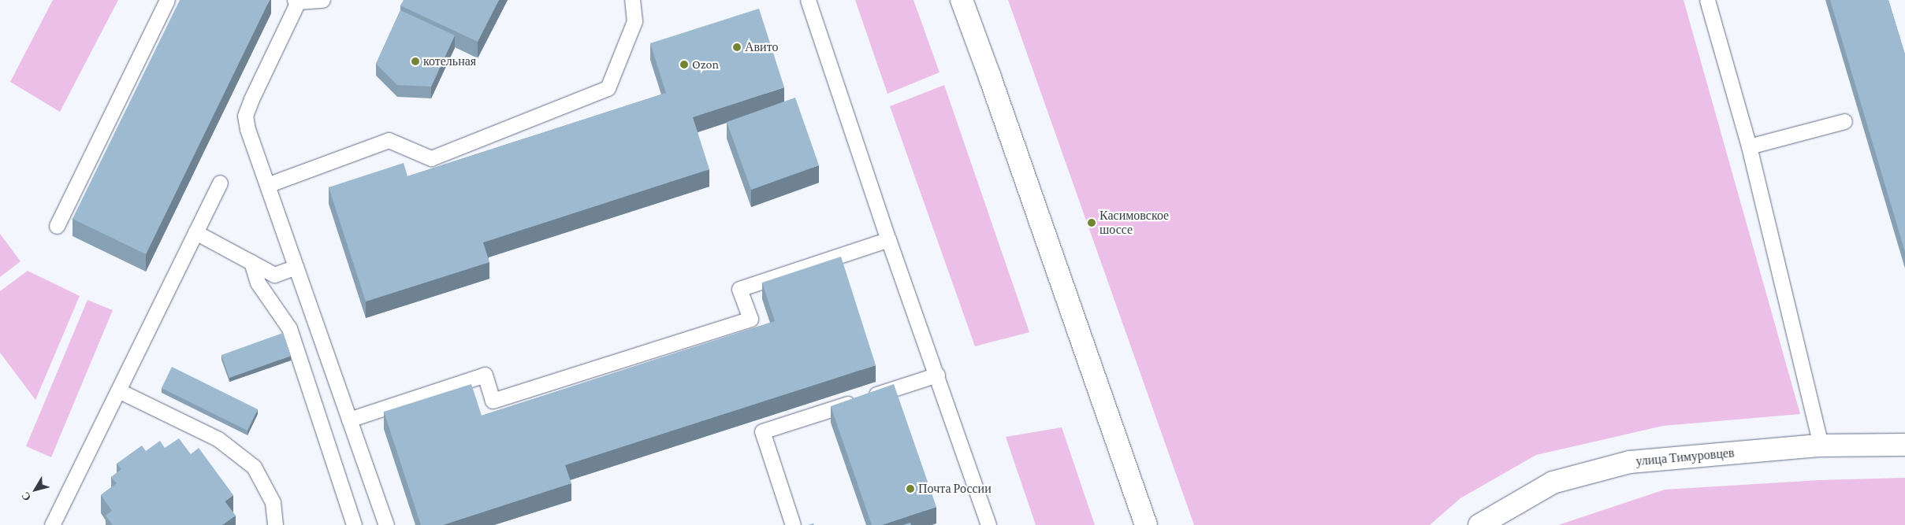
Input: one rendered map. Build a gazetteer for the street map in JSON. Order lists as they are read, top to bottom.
{
  "streets": {
    "main road": ["улица Тимуровцев"]
  },
  "places": [
    "Авито",
    "котельная",
    "Ozon",
    "Касимовское шоссе",
    "Почта России"
  ],
  "north": "bottom left"
}
